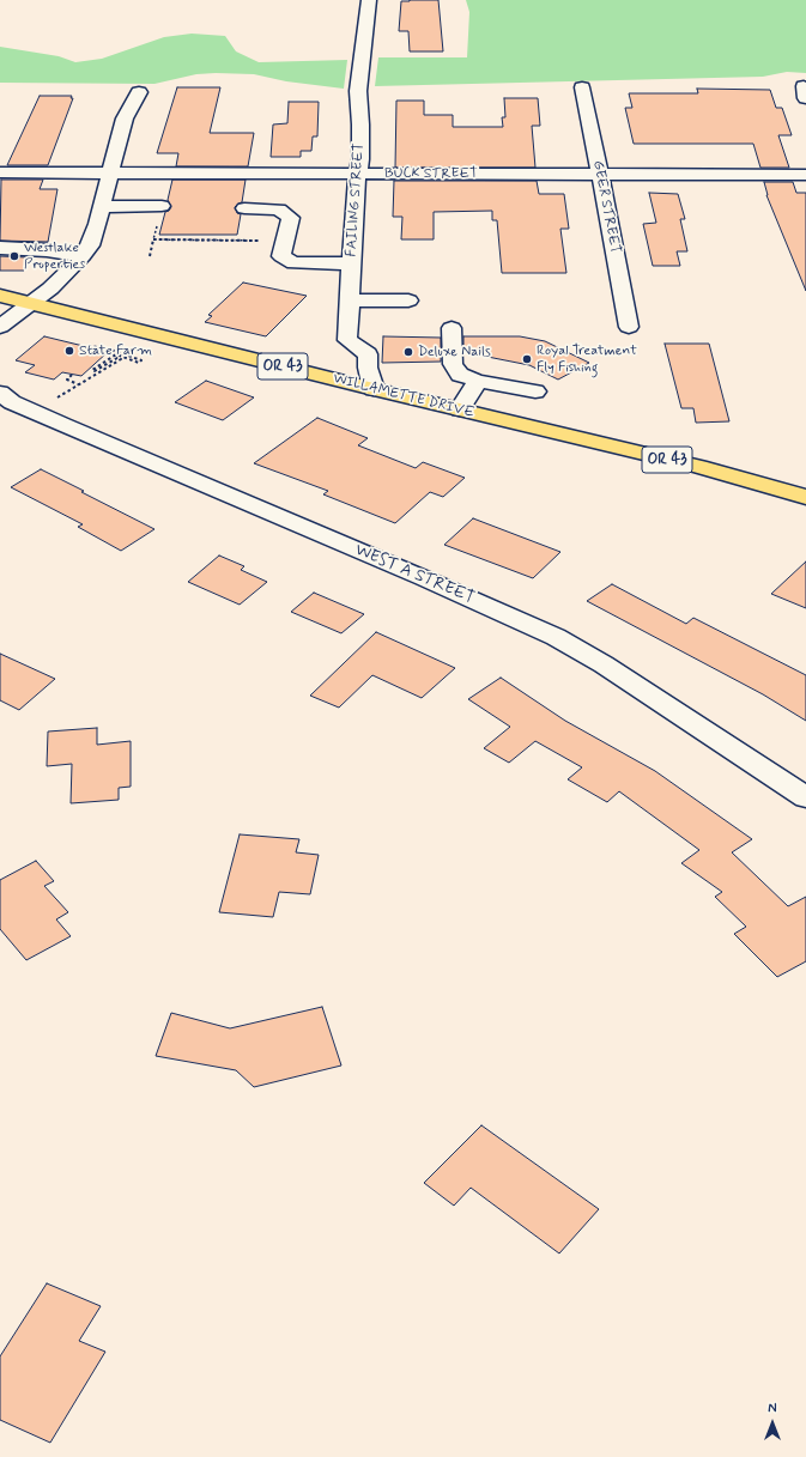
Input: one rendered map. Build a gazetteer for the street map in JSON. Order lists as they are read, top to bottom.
{
  "streets": {
    "main road": ["OR 43", "WILLAMETTE DRIVE"],
    "street": [
      "BUCK STREET",
      "FAILING STREET",
      "GEER STREET",
      "WEST A STREET"
    ]
  },
  "crossings": [
    ["BUCK STREET", "FAILING STREET"],
    ["BUCK STREET", "GEER STREET"],
    ["FAILING STREET", "WILLAMETTE DRIVE"]
  ],
  "places": [
    "Westlake Properties",
    "State Farm",
    "Deluxe Nails",
    "Royal Treatment Fly Fishing"
  ],
  "north": "top"
}
